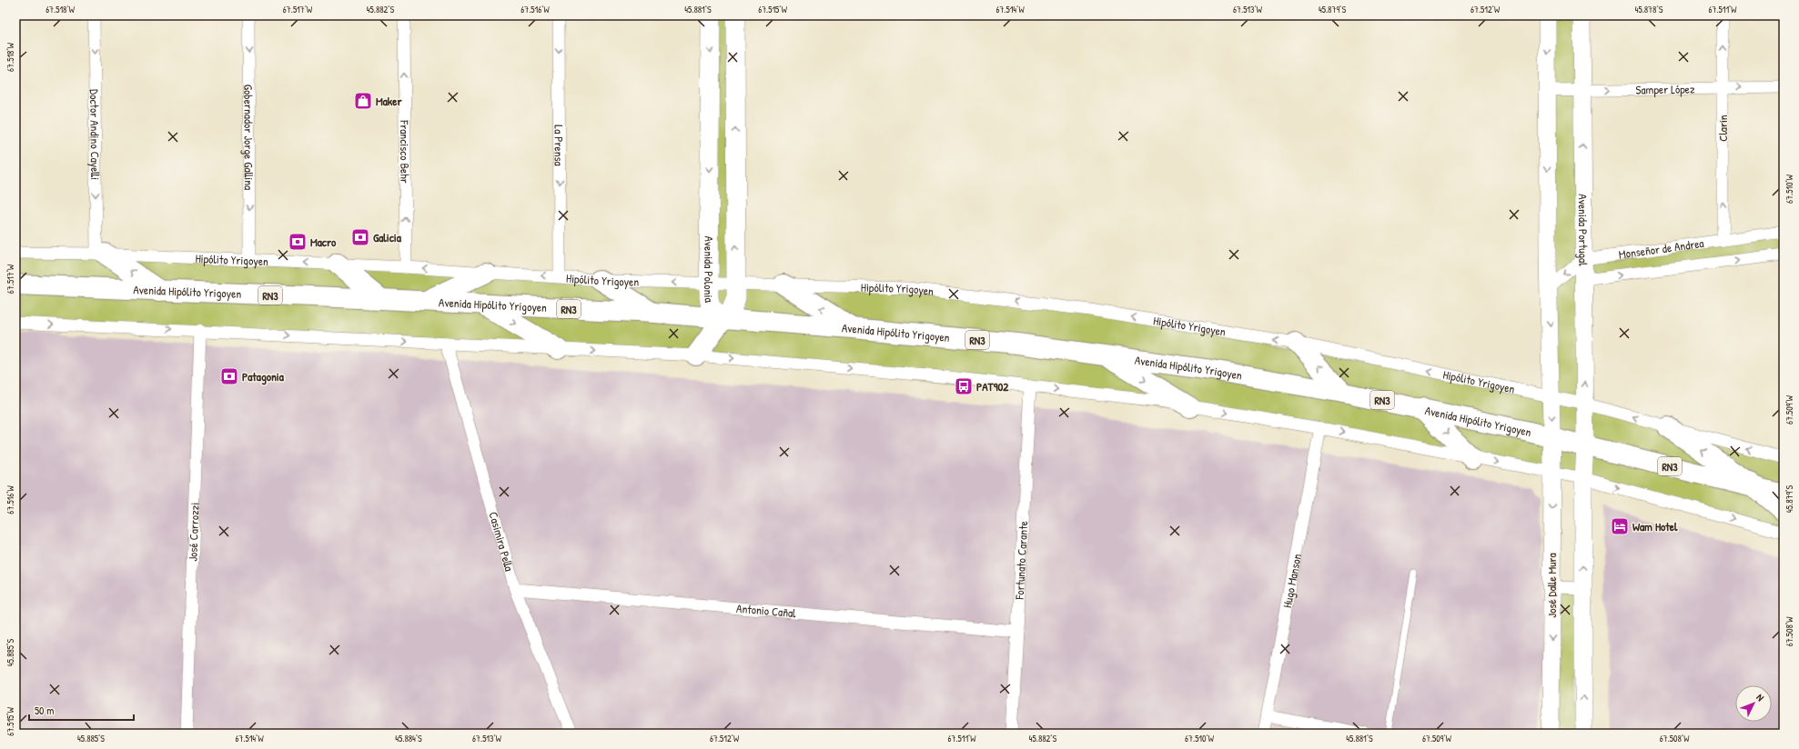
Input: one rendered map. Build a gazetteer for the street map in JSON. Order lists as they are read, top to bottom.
{
  "streets": {
    "highway": ["Avenida Hipólito Yrigoyen", "RN3"],
    "main road": ["Avenida Portugal", "Avenida Polonia", "José Dalle Mura"],
    "street": [
      "Samper López",
      "Clarín",
      "Doctor Andino Cayelli",
      "Gobernador Jorge Gallina",
      "La Prensa",
      "Francisco Behr",
      "Monseñor de Andrea",
      "Hipólito Yrigoyen",
      "José Carrozzi",
      "Casimira Pella",
      "Fortunato Carante",
      "Hugo Manson",
      "Antonio Cañal"
    ]
  },
  "crossings": [
    ["Samper López", "Clarín"],
    ["Samper López", "Avenida Portugal"],
    ["Clarín", "Monseñor de Andrea"],
    ["Doctor Andino Cayelli", "Hipólito Yrigoyen"],
    ["Gobernador Jorge Gallina", "Hipólito Yrigoyen"],
    ["La Prensa", "Hipólito Yrigoyen"],
    ["Francisco Behr", "Hipólito Yrigoyen"],
    ["Avenida Portugal", "Monseñor de Andrea"],
    ["Avenida Portugal", "Hipólito Yrigoyen"],
    ["Avenida Portugal", "Avenida Hipólito Yrigoyen"],
    ["Hipólito Yrigoyen", "Avenida Polonia"],
    ["Avenida Polonia", "Avenida Hipólito Yrigoyen"],
    ["Avenida Hipólito Yrigoyen", "José Dalle Mura"],
    ["Casimira Pella", "Antonio Cañal"],
    ["Fortunato Carante", "Antonio Cañal"]
  ],
  "one_way": [
    "Samper López",
    "Clarín",
    "Doctor Andino Cayelli",
    "Gobernador Jorge Gallina",
    "La Prensa",
    "Francisco Behr"
  ],
  "places": {
    "shop": ["Maker"],
    "bank": ["Galicia", "Macro", "Patagonia"],
    "bus stop": ["PAT902"],
    "hotel": ["Wam Hotel"]
  },
  "scale_bar": "50 m",
  "north": "top right",
  "coordinates": [
    "67.518°W",
    "67.517°W",
    "45.882°S",
    "67.516°W",
    "45.881°S",
    "67.515°W",
    "67.514°W",
    "67.513°W",
    "45.879°S",
    "67.512°W",
    "45.878°S",
    "67.511°W",
    "67.510°W",
    "67.509°W",
    "67.508°W",
    "45.885°S",
    "45.884°S"
  ]
}
